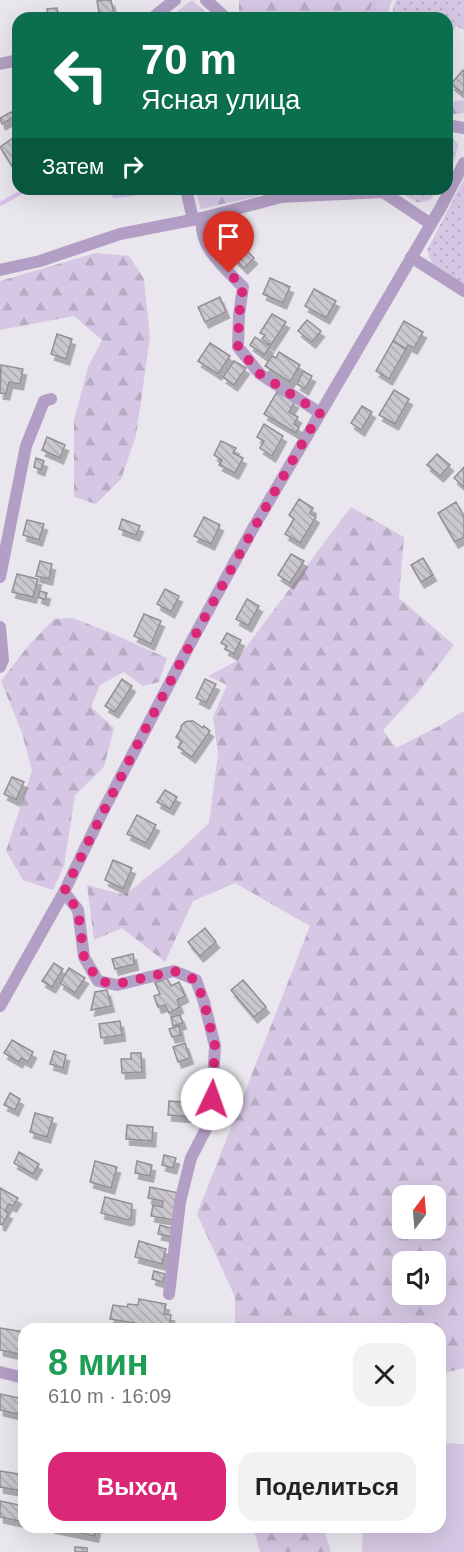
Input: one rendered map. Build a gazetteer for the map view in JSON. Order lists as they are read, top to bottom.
{
  "north": "top",
  "page": {
    "turn": ["70 m", "Ясная улица"],
    "then": "Затем",
    "heading": ["8 мин", "610 m · 16:09"],
    "buttons": ["Выход", "Поделиться"]
  }
}
